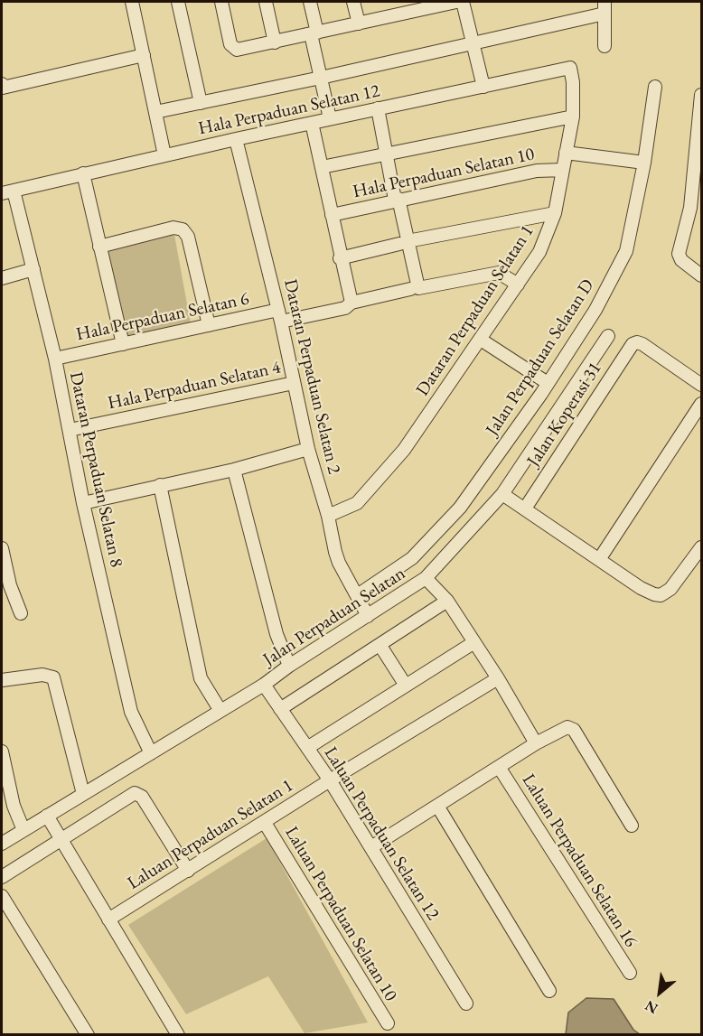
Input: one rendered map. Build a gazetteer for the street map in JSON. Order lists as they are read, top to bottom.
{
  "streets": {
    "street": [
      "Hala Perpaduan Selatan 12",
      "Hala Perpaduan Selatan 10",
      "Dataran Perpaduan Selatan 1",
      "Hala Perpaduan Selatan 6",
      "Jalan Perpaduan Selatan D",
      "Dataran Perpaduan Selatan 2",
      "Hala Perpaduan Selatan 4",
      "Jalan Koperasi 31",
      "Dataran Perpaduan Selatan 8",
      "Jalan Perpaduan Selatan",
      "Laluan Perpaduan Selatan 12",
      "Laluan Perpaduan Selatan 1",
      "Laluan Perpaduan Selatan 16",
      "Laluan Perpaduan Selatan 10"
    ]
  },
  "crossings": [
    ["Hala Perpaduan Selatan 12", "Dataran Perpaduan Selatan 1"],
    ["Hala Perpaduan Selatan 12", "Dataran Perpaduan Selatan 2"],
    ["Hala Perpaduan Selatan 12", "Dataran Perpaduan Selatan 8"],
    ["Hala Perpaduan Selatan 10", "Dataran Perpaduan Selatan 1"],
    ["Dataran Perpaduan Selatan 1", "Hala Perpaduan Selatan 6"],
    ["Dataran Perpaduan Selatan 1", "Dataran Perpaduan Selatan 2"],
    ["Hala Perpaduan Selatan 6", "Dataran Perpaduan Selatan 2"],
    ["Hala Perpaduan Selatan 6", "Dataran Perpaduan Selatan 8"],
    ["Jalan Perpaduan Selatan D", "Dataran Perpaduan Selatan 2"],
    ["Dataran Perpaduan Selatan 2", "Hala Perpaduan Selatan 4"],
    ["Dataran Perpaduan Selatan 2", "Jalan Perpaduan Selatan"],
    ["Hala Perpaduan Selatan 4", "Dataran Perpaduan Selatan 8"],
    ["Dataran Perpaduan Selatan 8", "Jalan Perpaduan Selatan"],
    ["Jalan Perpaduan Selatan", "Laluan Perpaduan Selatan 12"],
    ["Laluan Perpaduan Selatan 12", "Laluan Perpaduan Selatan 1"],
    ["Laluan Perpaduan Selatan 1", "Laluan Perpaduan Selatan 10"]
  ],
  "north": "bottom left"
}
